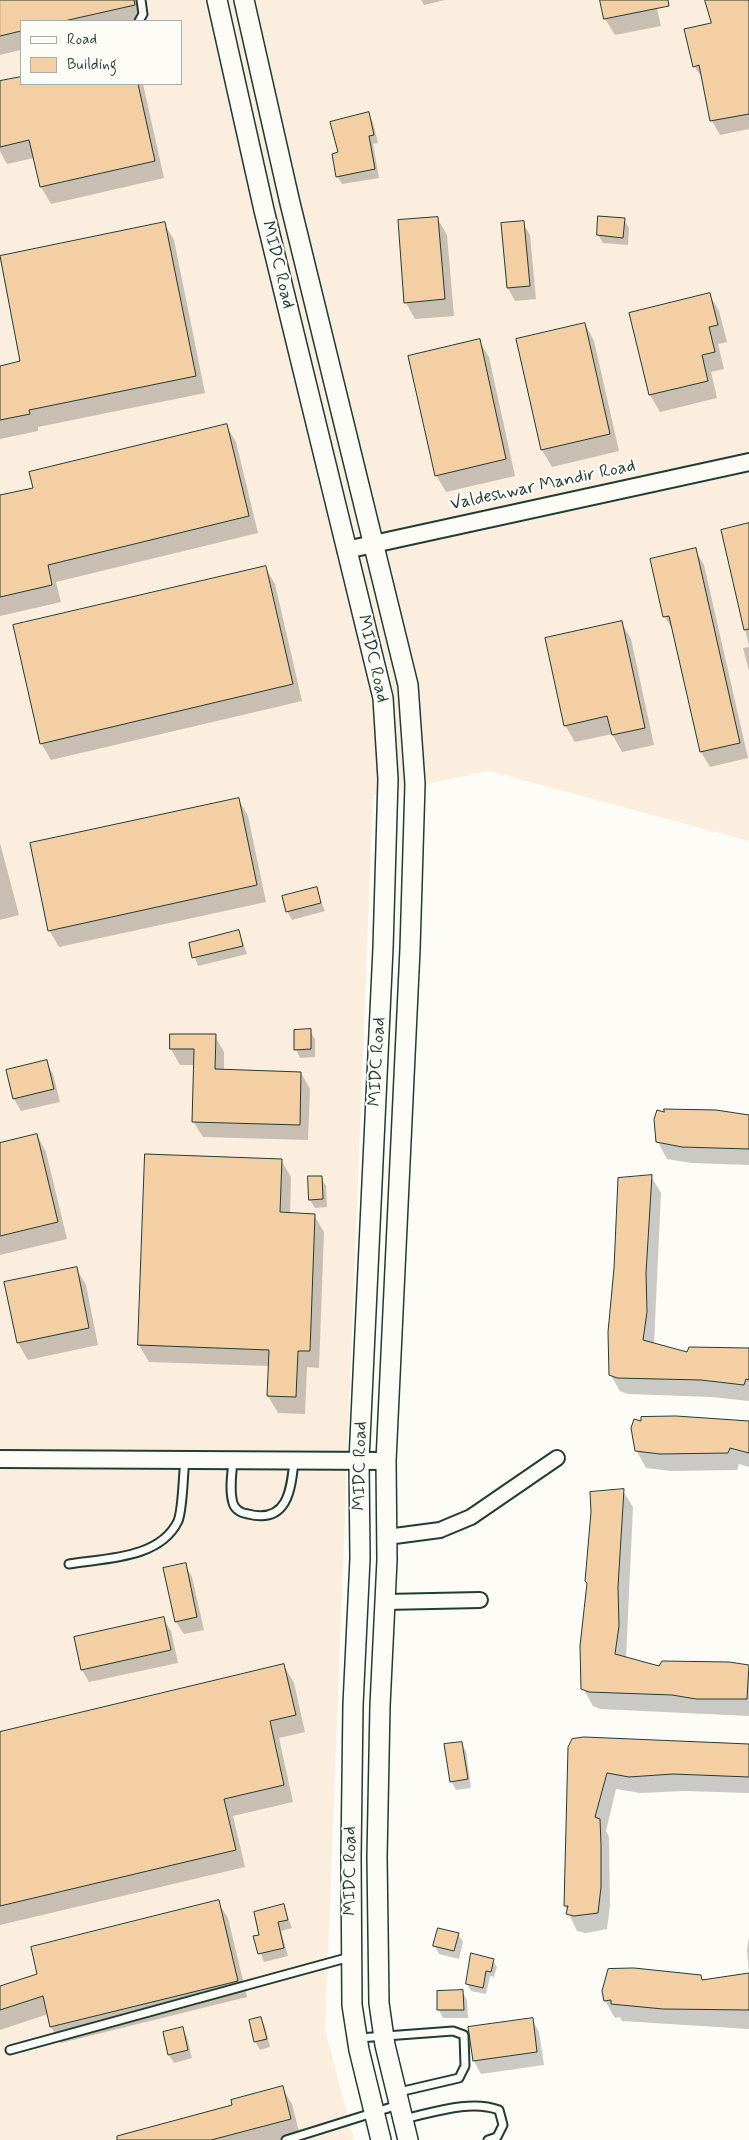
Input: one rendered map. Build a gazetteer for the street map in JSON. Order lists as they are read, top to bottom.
{
  "streets": {
    "main road": ["MIDC Road"],
    "street": ["Valdeshwar Mandir Road"]
  },
  "crossings": [
    ["MIDC Road", "Valdeshwar Mandir Road"]
  ],
  "legend": ["Road", "Building"]
}
